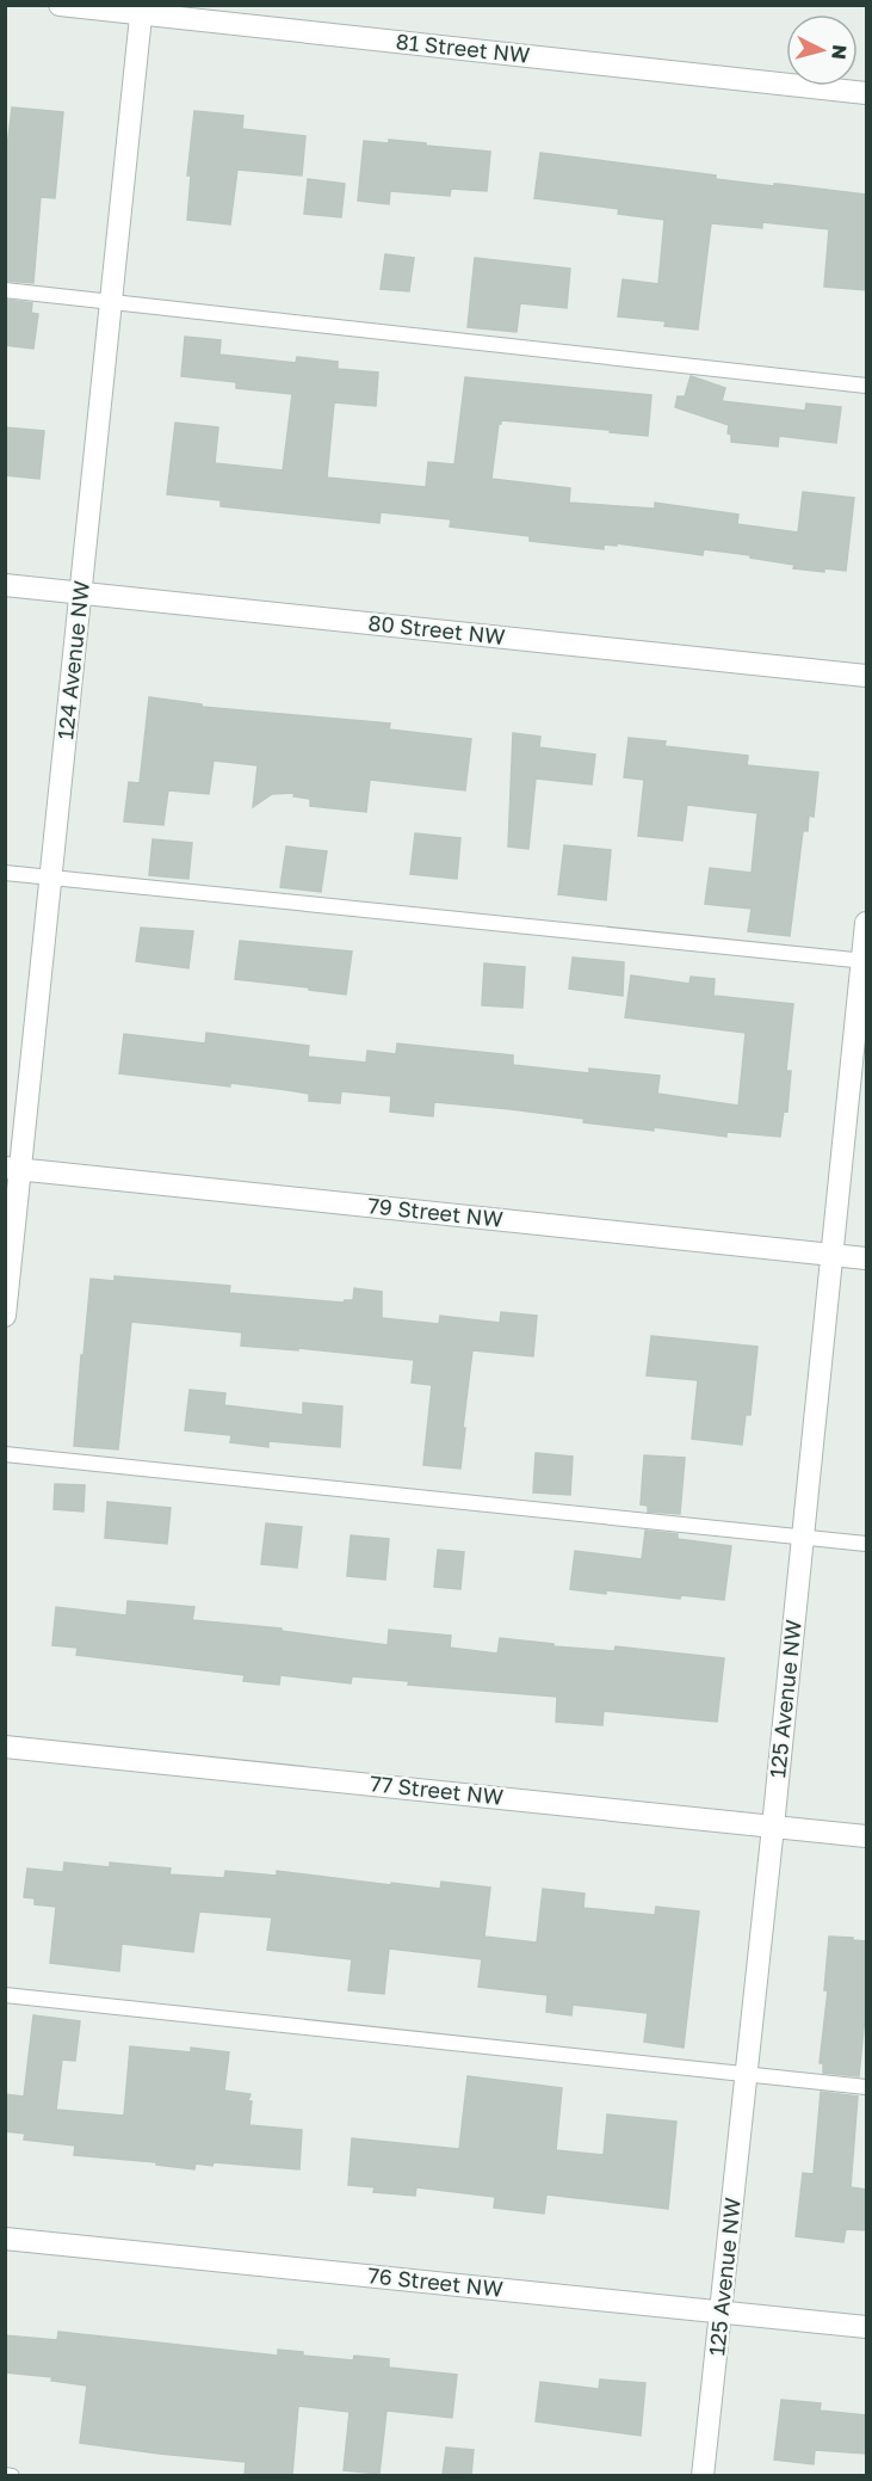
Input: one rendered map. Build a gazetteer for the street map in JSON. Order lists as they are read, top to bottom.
{
  "streets": {
    "street": [
      "81 Street NW",
      "80 Street NW",
      "124 Avenue NW",
      "79 Street NW",
      "125 Avenue NW",
      "77 Street NW",
      "76 Street NW"
    ]
  },
  "crossings": [
    ["81 Street NW", "124 Avenue NW"],
    ["80 Street NW", "124 Avenue NW"],
    ["124 Avenue NW", "79 Street NW"],
    ["79 Street NW", "125 Avenue NW"],
    ["125 Avenue NW", "77 Street NW"],
    ["125 Avenue NW", "76 Street NW"]
  ],
  "north": "right"
}
